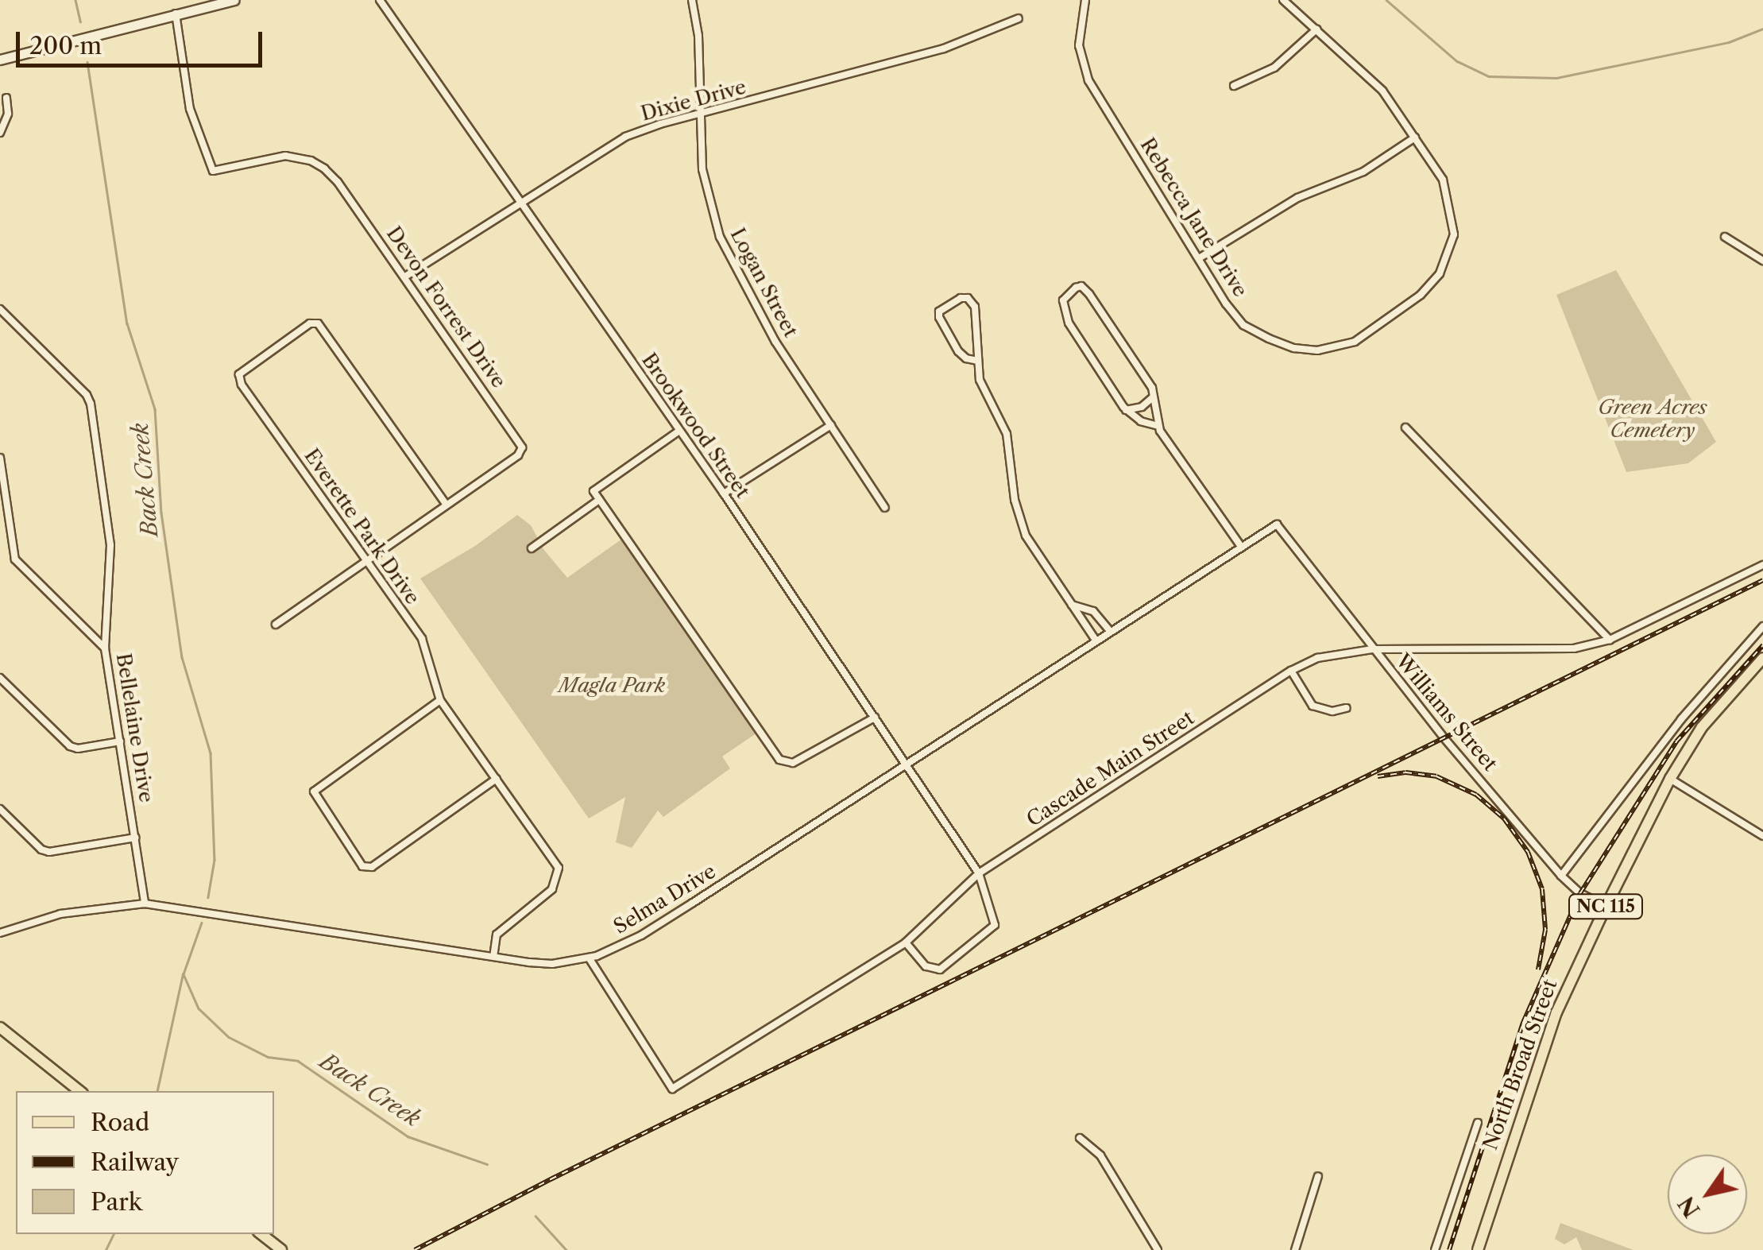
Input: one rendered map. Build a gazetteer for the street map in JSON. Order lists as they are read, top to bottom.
{
  "streets": {
    "main road": ["NC 115", "North Broad Street"],
    "street": [
      "Dixie Drive",
      "Rebecca Jane Drive",
      "Logan Street",
      "Devon Forrest Drive",
      "Brookwood Street",
      "Everette Park Drive",
      "Williams Street",
      "Bellelaine Drive",
      "Cascade Main Street",
      "Selma Drive"
    ]
  },
  "crossings": [
    ["Dixie Drive", "Logan Street"],
    ["Dixie Drive", "Devon Forrest Drive"],
    ["Dixie Drive", "Brookwood Street"],
    ["Devon Forrest Drive", "Everette Park Drive"],
    ["Brookwood Street", "Cascade Main Street"],
    ["Brookwood Street", "Selma Drive"],
    ["Everette Park Drive", "Selma Drive"],
    ["Williams Street", "Cascade Main Street"],
    ["Williams Street", "Selma Drive"],
    ["Williams Street", "North Broad Street"],
    ["Bellelaine Drive", "Selma Drive"],
    ["Cascade Main Street", "Selma Drive"]
  ],
  "water": ["Back Creek"],
  "parks": ["Green Acres Cemetery", "Magla Park"],
  "legend": ["Road", "Railway", "Park"],
  "scale_bar": "200 m",
  "north": "bottom left"
}
